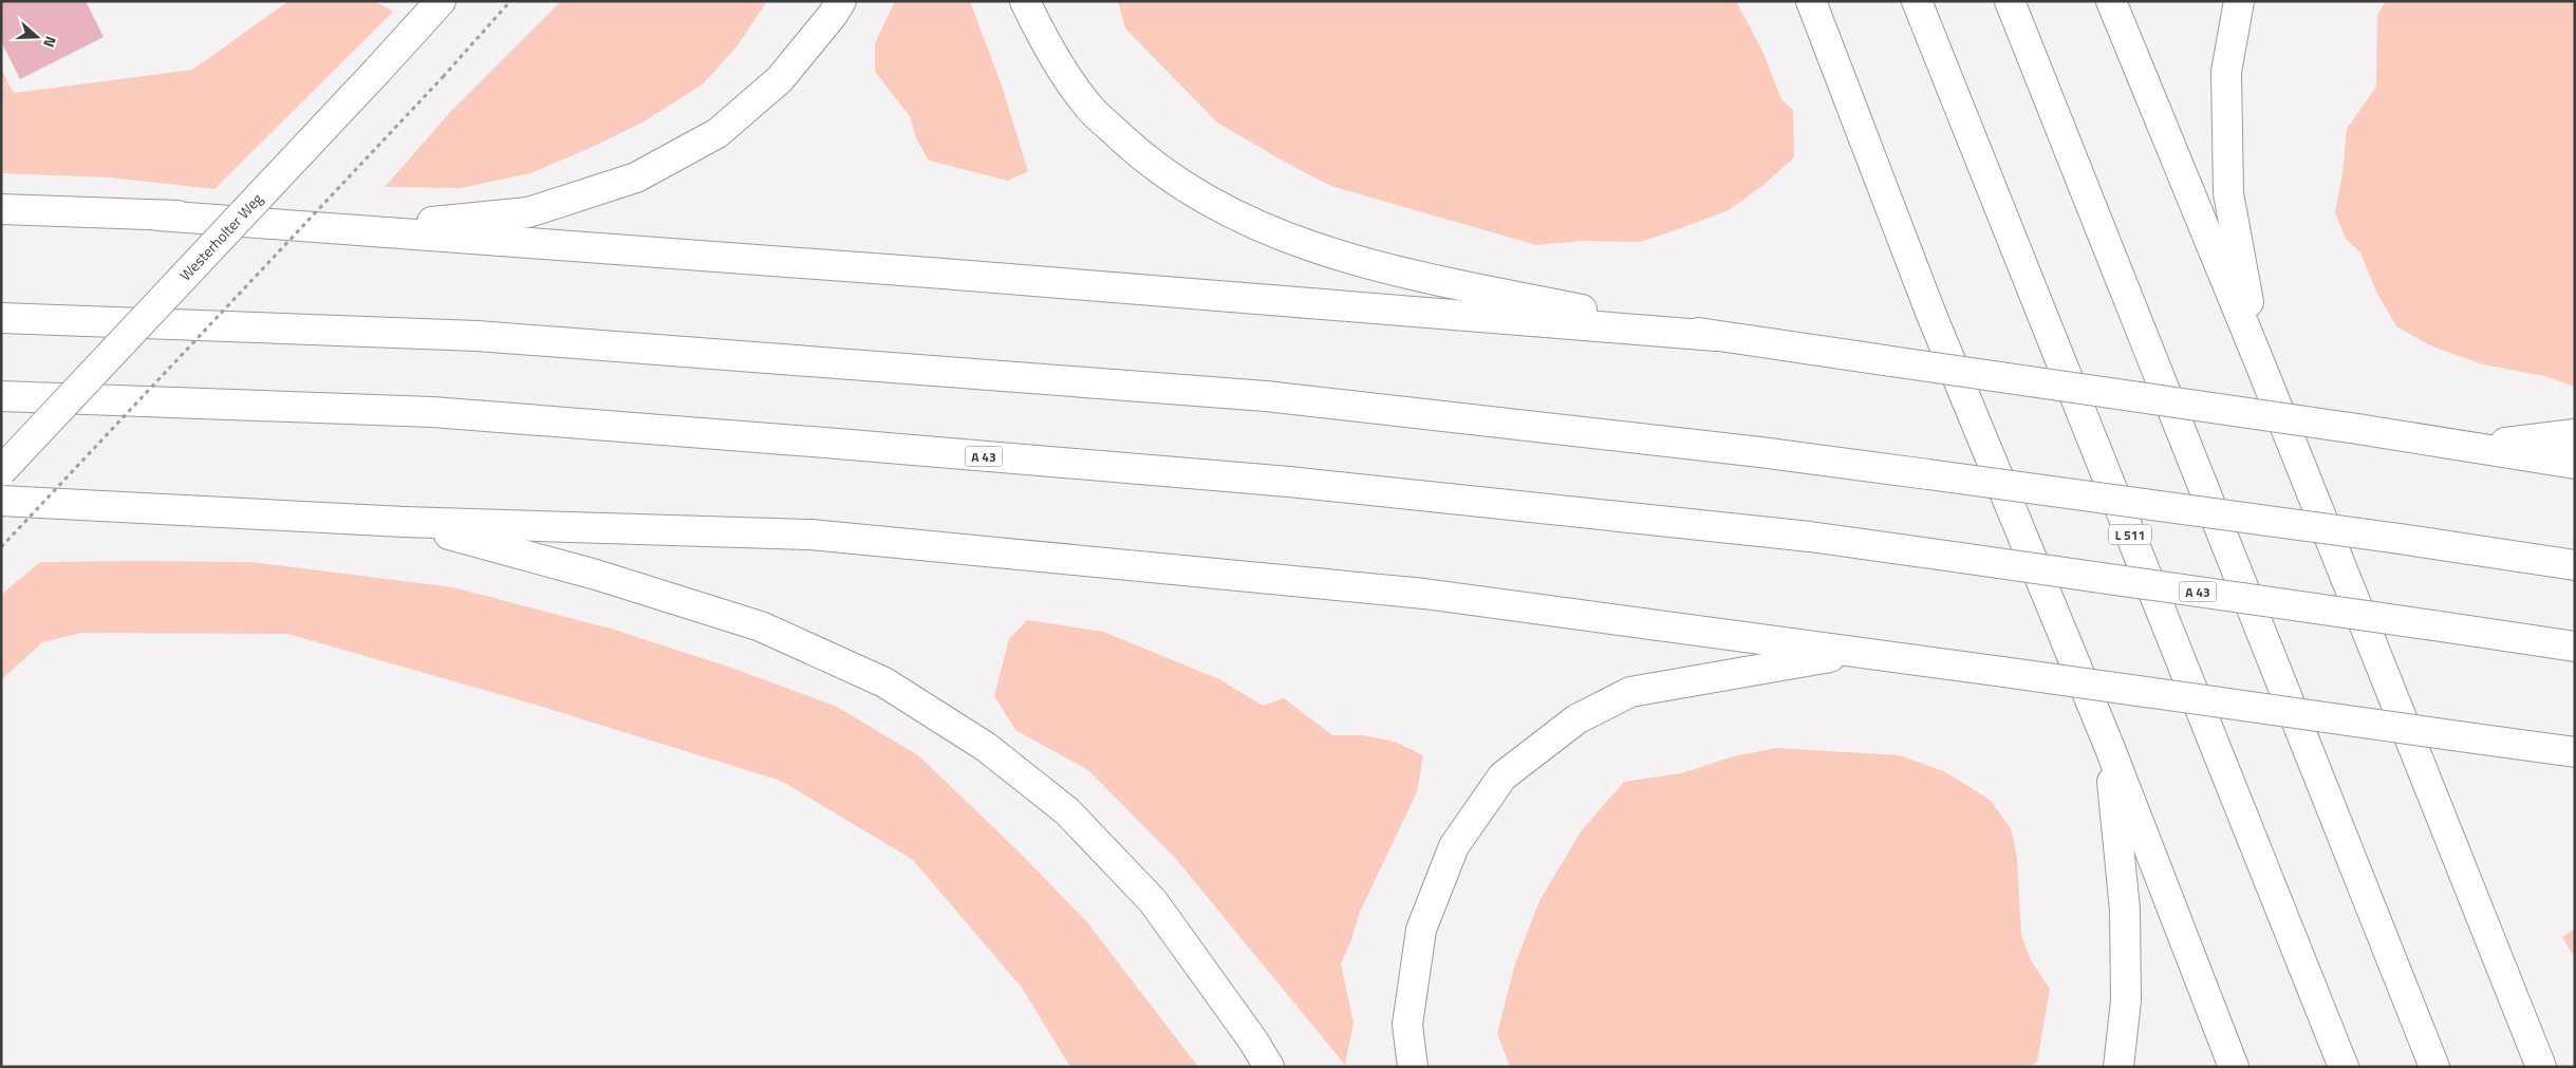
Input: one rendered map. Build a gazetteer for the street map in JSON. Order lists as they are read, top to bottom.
{
  "streets": {
    "main road": ["Westerholter Weg", "A 43", "L 511"]
  },
  "north": "right"
}
